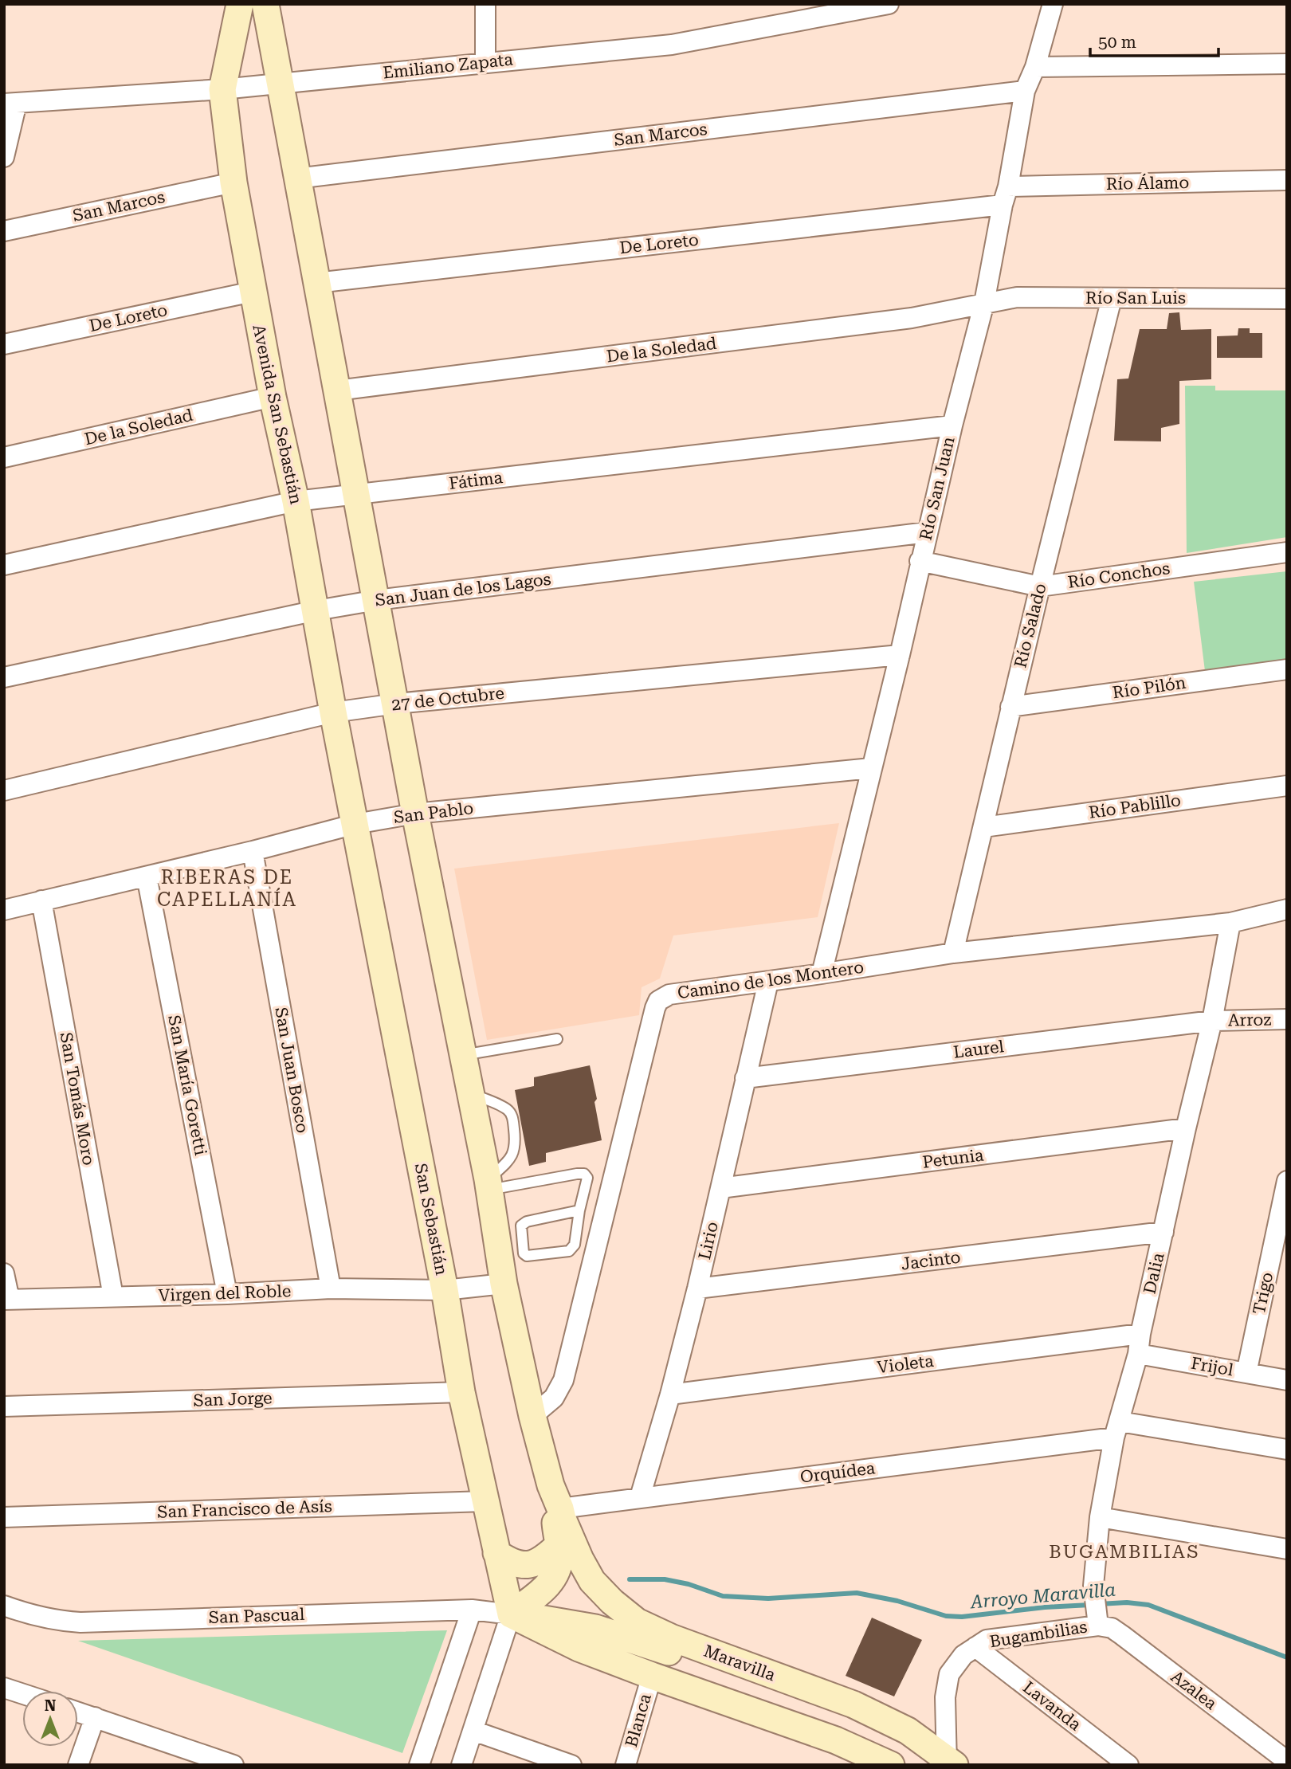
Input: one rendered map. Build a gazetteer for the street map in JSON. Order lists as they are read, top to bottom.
{
  "streets": {
    "main road": ["Avenida San Sebastián", "San Sebastián", "Maravilla"],
    "street": [
      "Emiliano Zapata",
      "San Marcos",
      "Río Álamo",
      "De Loreto",
      "Río San Luis",
      "De la Soledad",
      "Fátima",
      "Río San Juan",
      "Río Conchos",
      "San Juan de los Lagos",
      "Río Salado",
      "Río Pilón",
      "27 de Octubre",
      "Río Pablillo",
      "San Pablo",
      "Camino de los Montero",
      "Arroz",
      "Laurel",
      "San Juan Bosco",
      "San María Goretti",
      "San Tomás Moro",
      "Petunia",
      "Lirio",
      "Jacinto",
      "Dalia",
      "Virgen del Roble",
      "Trigo",
      "Violeta",
      "Frijol",
      "San Jorge",
      "Orquídea",
      "San Francisco de Asís",
      "San Pascual",
      "Bugambilias",
      "Azalea",
      "Lavanda",
      "Blanca"
    ]
  },
  "crossings": [
    ["Emiliano Zapata", "Avenida San Sebastián"],
    ["San Marcos", "Avenida San Sebastián"],
    ["San Marcos", "Río San Juan"],
    ["Río Álamo", "De Loreto"],
    ["Río Álamo", "Río San Juan"],
    ["De Loreto", "Avenida San Sebastián"],
    ["De Loreto", "Río San Juan"],
    ["Río San Luis", "De la Soledad"],
    ["Río San Luis", "Río San Juan"],
    ["Río San Luis", "Río Salado"],
    ["De la Soledad", "Avenida San Sebastián"],
    ["De la Soledad", "Río San Juan"],
    ["Avenida San Sebastián", "Fátima"],
    ["Avenida San Sebastián", "San Juan de los Lagos"],
    ["Avenida San Sebastián", "27 de Octubre"],
    ["Avenida San Sebastián", "San Pablo"],
    ["Avenida San Sebastián", "San Sebastián"],
    ["Fátima", "Río San Juan"],
    ["Río San Juan", "Río Conchos"],
    ["Río San Juan", "San Juan de los Lagos"],
    ["Río San Juan", "27 de Octubre"],
    ["Río San Juan", "San Pablo"],
    ["Río San Juan", "Camino de los Montero"],
    ["Río Conchos", "Río Salado"],
    ["Río Salado", "Río Pilón"],
    ["Río Salado", "Río Pablillo"],
    ["Río Salado", "Camino de los Montero"],
    ["San Pablo", "San Juan Bosco"],
    ["San Pablo", "San María Goretti"],
    ["San Pablo", "San Tomás Moro"],
    ["San Pablo", "San Sebastián"],
    ["Camino de los Montero", "Lirio"],
    ["Camino de los Montero", "Dalia"],
    ["Arroz", "Laurel"],
    ["Arroz", "Dalia"],
    ["Laurel", "Lirio"],
    ["Laurel", "Dalia"],
    ["San Juan Bosco", "Virgen del Roble"],
    ["San María Goretti", "Virgen del Roble"],
    ["San Tomás Moro", "Virgen del Roble"],
    ["Petunia", "Lirio"],
    ["Petunia", "Dalia"],
    ["San Sebastián", "Virgen del Roble"],
    ["San Sebastián", "San Jorge"],
    ["San Sebastián", "San Francisco de Asís"],
    ["San Sebastián", "San Pascual"],
    ["Lirio", "Jacinto"],
    ["Lirio", "Violeta"],
    ["Lirio", "Orquídea"],
    ["Jacinto", "Dalia"],
    ["Dalia", "Violeta"],
    ["Dalia", "Frijol"],
    ["Dalia", "Orquídea"],
    ["Dalia", "Bugambilias"],
    ["Dalia", "Azalea"],
    ["Trigo", "Frijol"],
    ["Orquídea", "Maravilla"],
    ["Bugambilias", "Maravilla"],
    ["Bugambilias", "Azalea"],
    ["Bugambilias", "Lavanda"]
  ],
  "districts": ["RIBERAS DE CAPELLANÍA", "BUGAMBILIAS"],
  "water": ["Arroyo Maravilla"],
  "scale_bar": "50 m",
  "north": "top"
}
